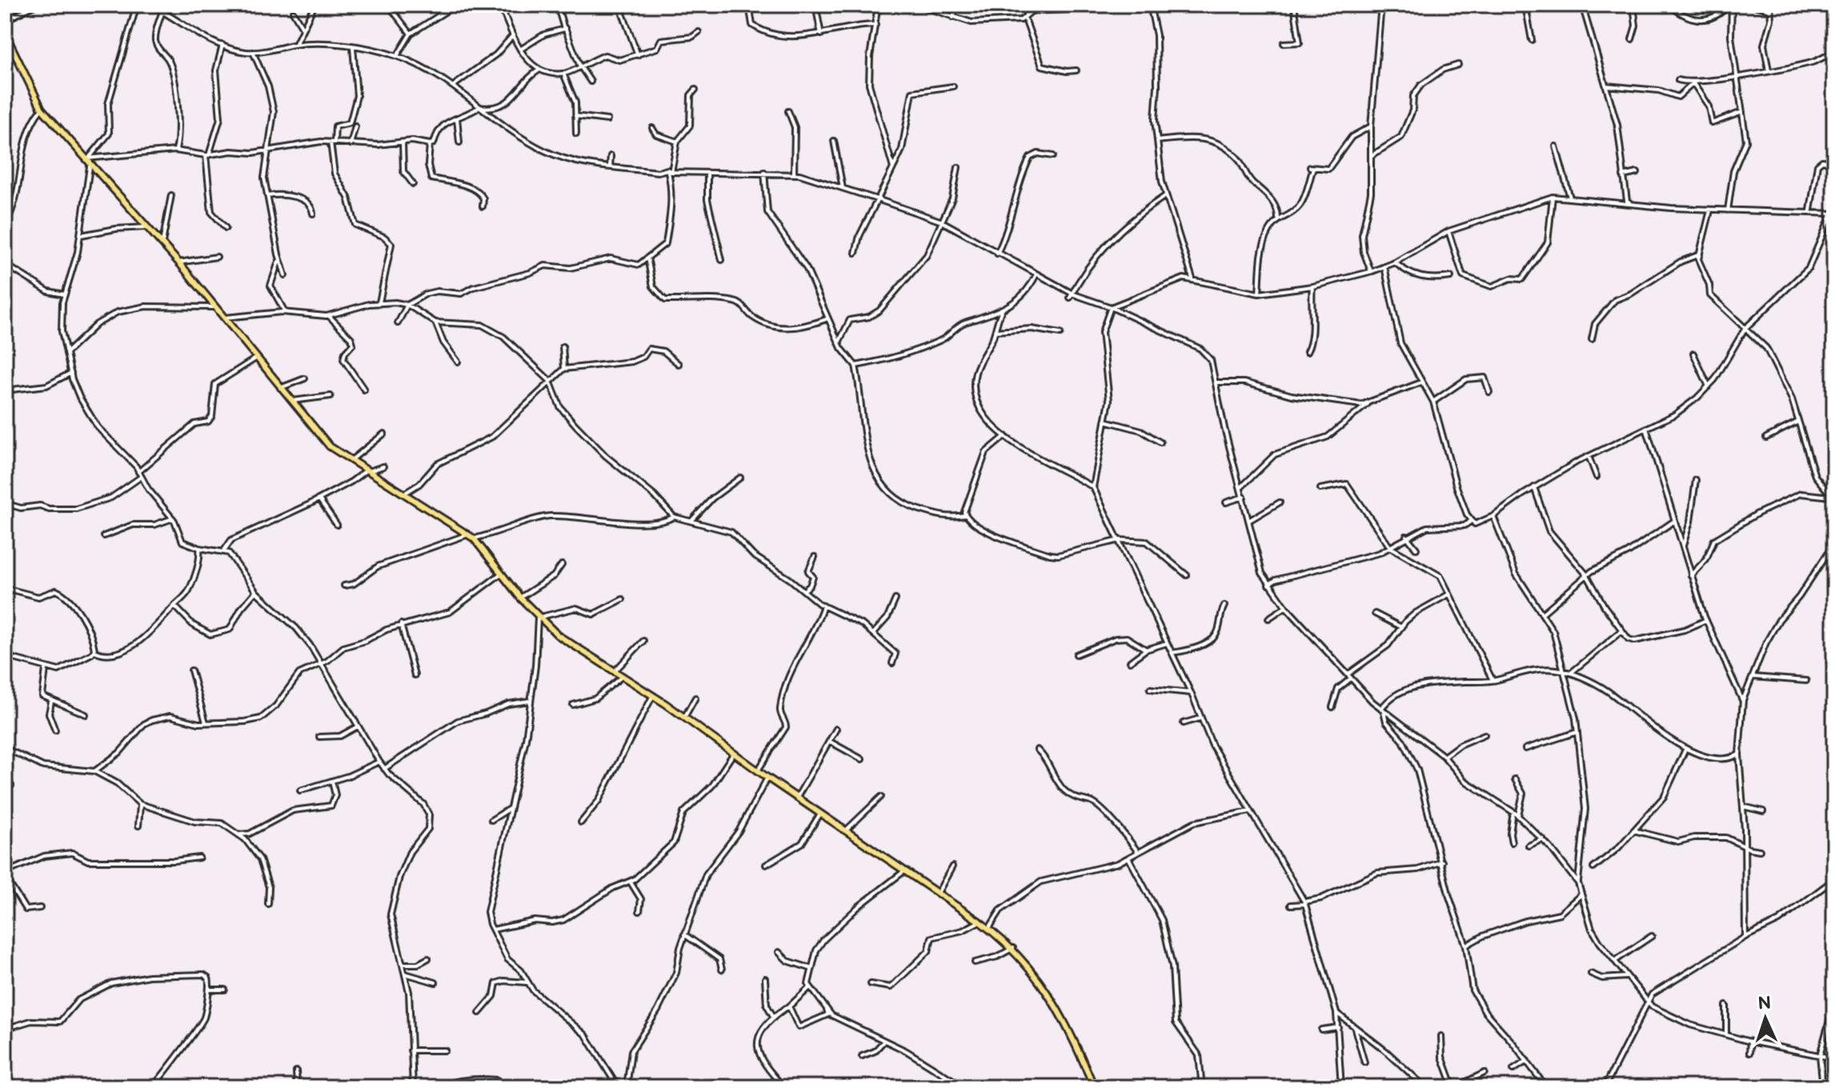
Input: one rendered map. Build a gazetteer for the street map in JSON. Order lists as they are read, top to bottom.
{
  "north": "top"
}
